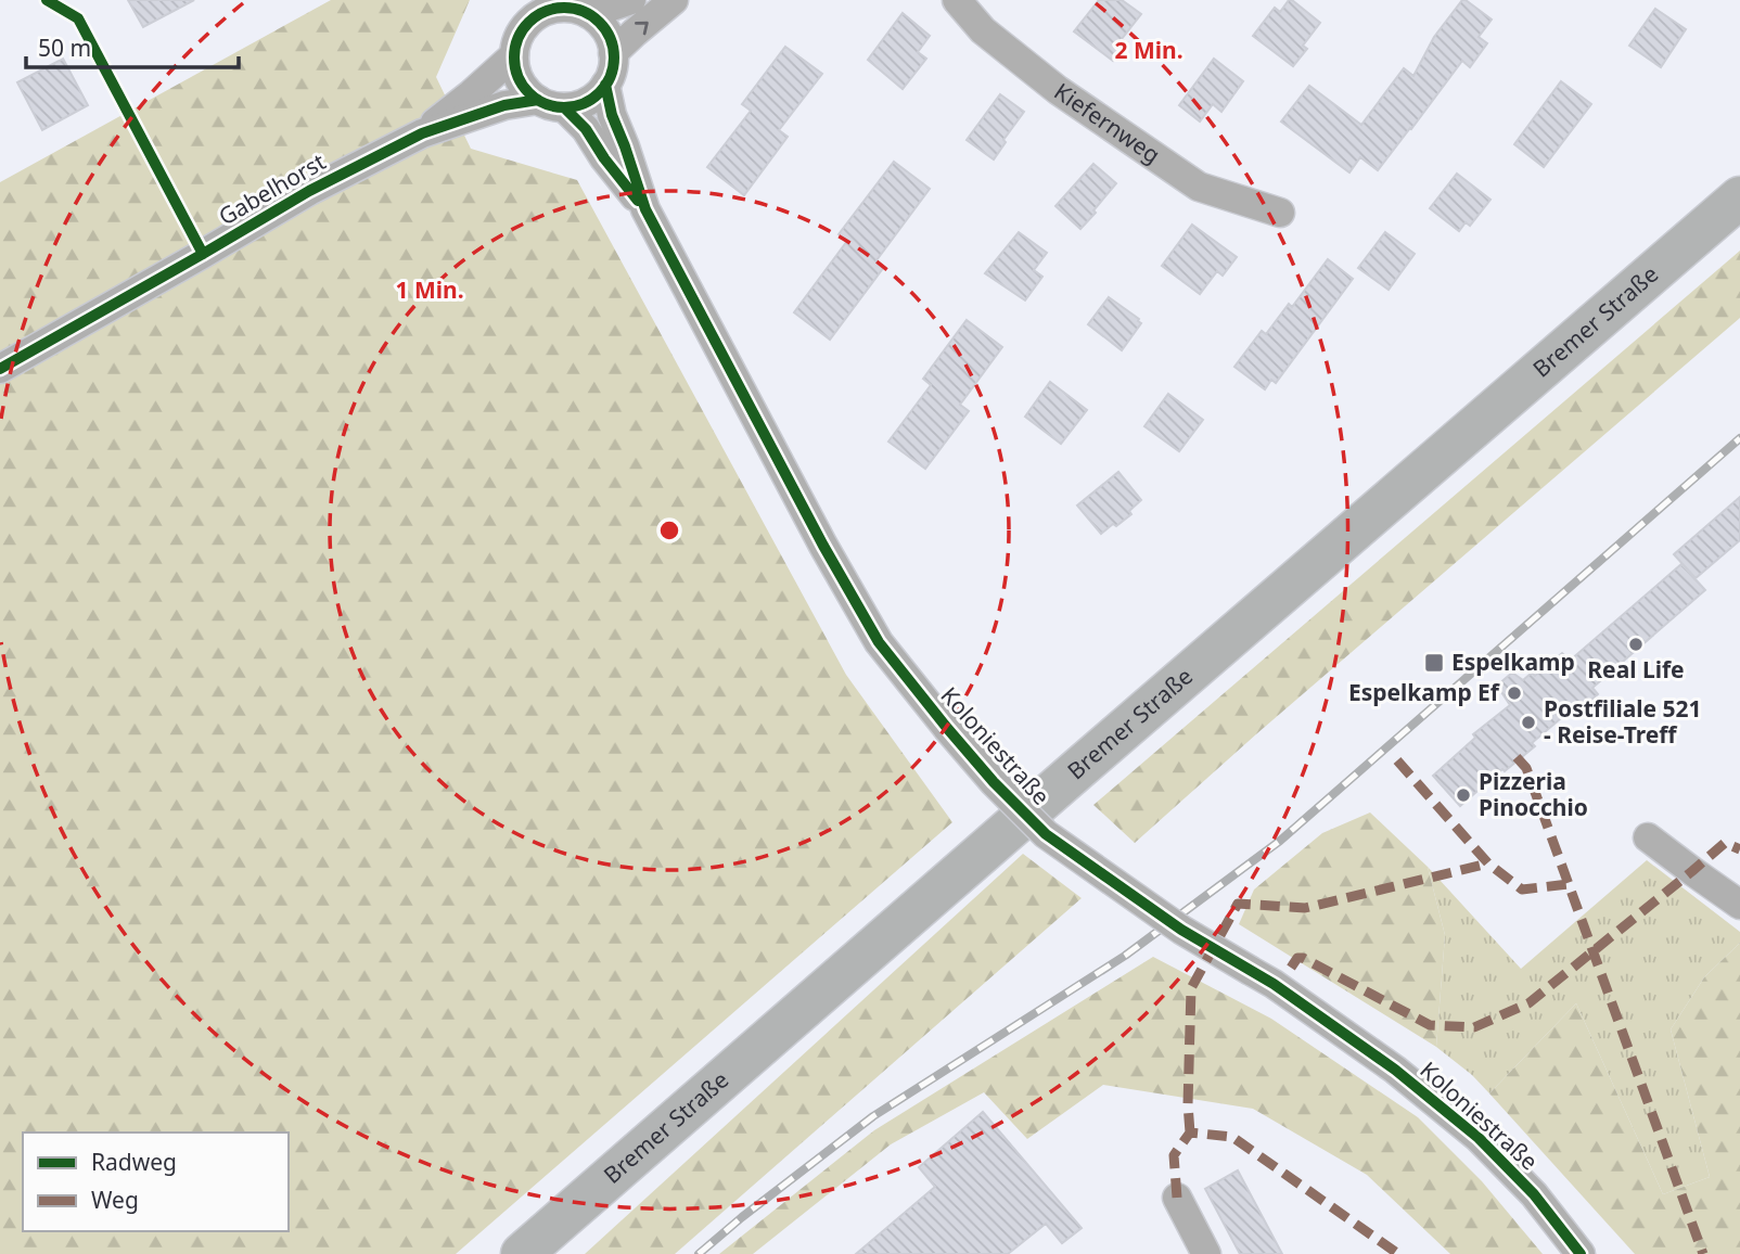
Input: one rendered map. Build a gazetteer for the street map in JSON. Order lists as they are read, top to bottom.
{
  "streets": {
    "main road": ["Bremer Straße"],
    "street": ["Kiefernweg", "Gabelhorst", "Koloniestraße"]
  },
  "crossings": [
    ["Gabelhorst", "Koloniestraße"]
  ],
  "places": {
    "other": [
      "Real Life",
      "Espelkamp Ef",
      "Postfiliale 521 - Reise-Treff",
      "Pizzeria Pinocchio"
    ],
    "transit": ["Espelkamp"]
  },
  "legend": ["Radweg", "Weg"],
  "scale_bar": "50 m",
  "rings": ["2 Min.", "1 Min."]
}
